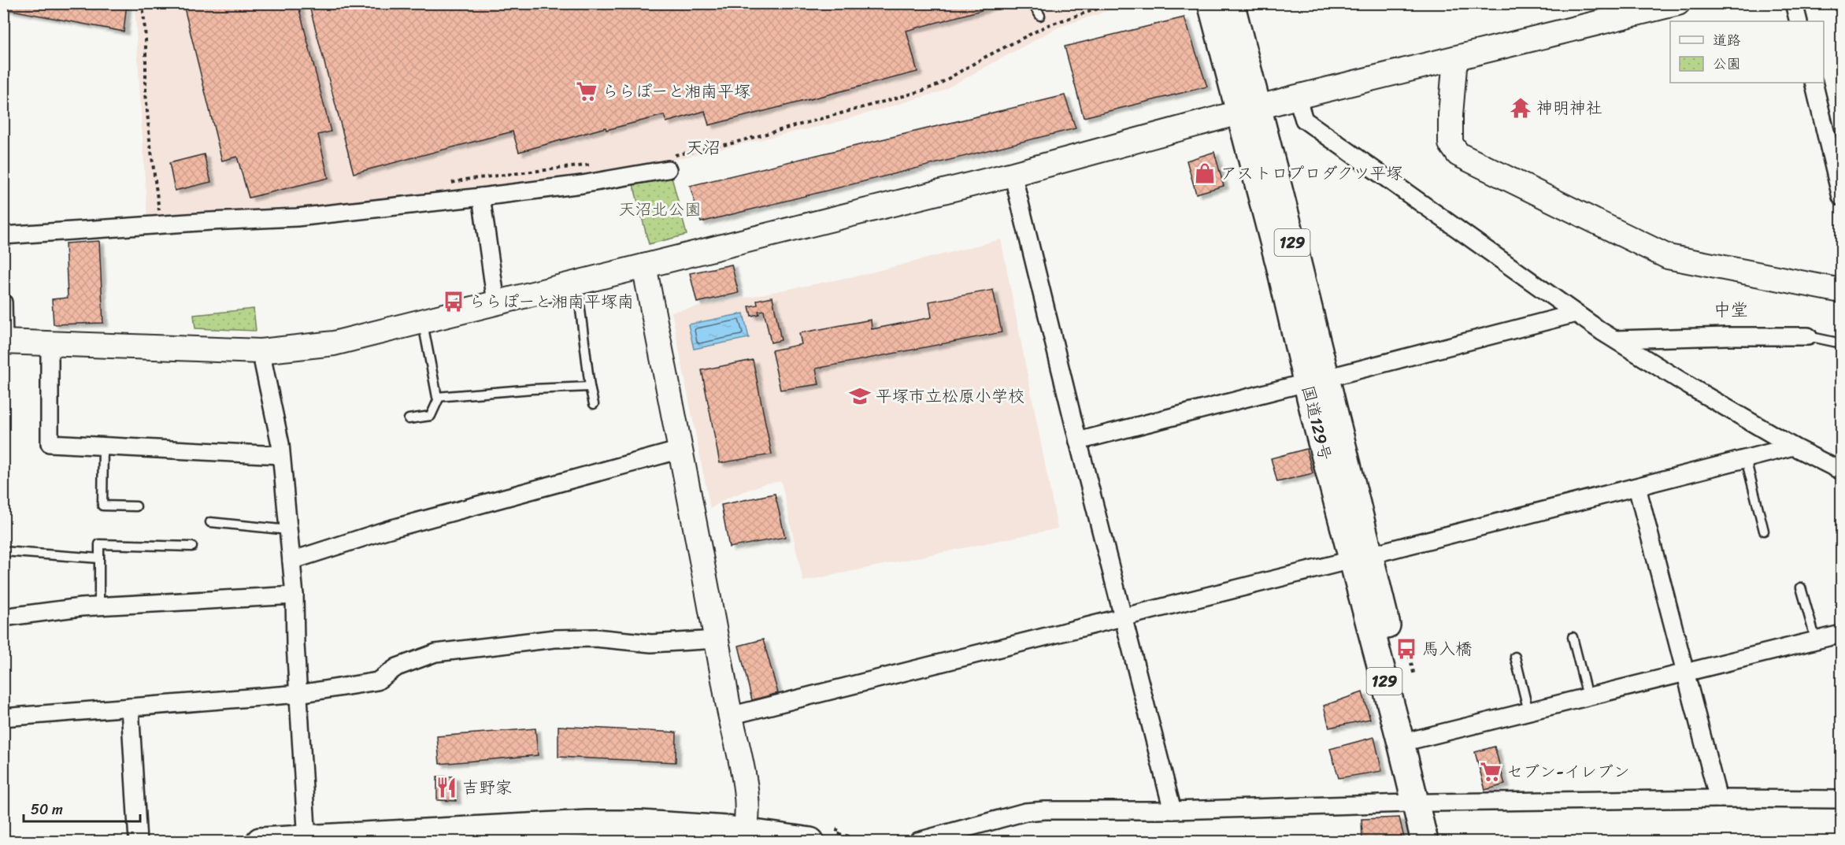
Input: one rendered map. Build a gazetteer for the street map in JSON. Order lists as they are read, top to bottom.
{
  "streets": {
    "highway": ["129", "国道129号"]
  },
  "districts": ["天沼", "中堂"],
  "parks": ["天沼北公園"],
  "places": {
    "supermarket": ["ららぽーと湘南平塚", "セブン-イレブン"],
    "temple": ["神明神社"],
    "shop": ["アストロプロダクツ平塚"],
    "bus stop": ["ららぽーと湘南平塚南", "馬入橋"],
    "school or university": ["平塚市立松原小学校"],
    "restaurant": ["吉野家"]
  },
  "legend": ["道路", "公園"],
  "scale_bar": "50 m"
}
